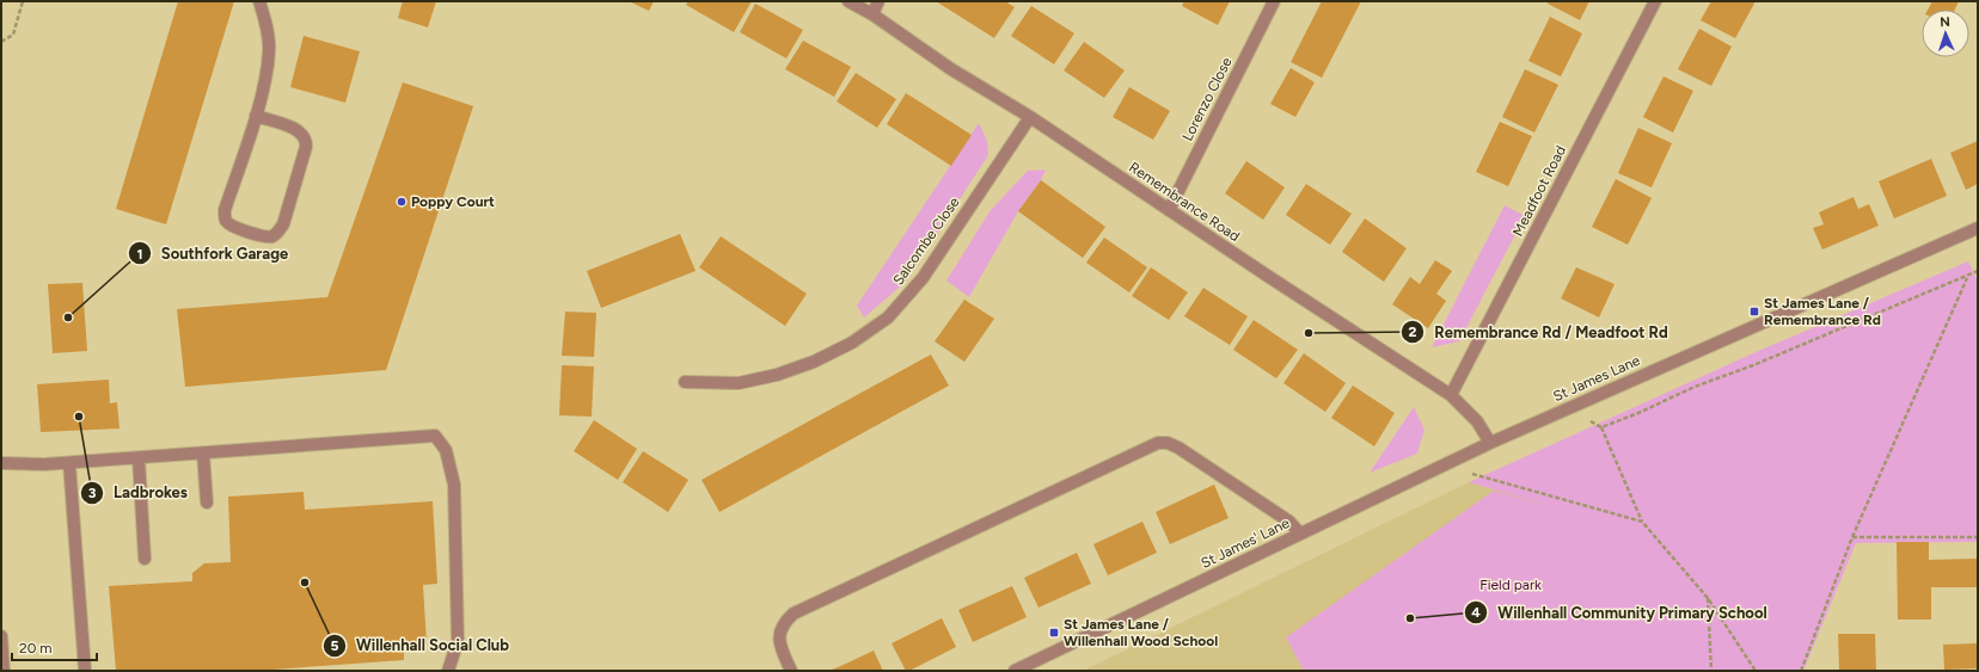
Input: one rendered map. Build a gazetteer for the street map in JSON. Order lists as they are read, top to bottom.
{
  "streets": {
    "street": [
      "Lorenzo Close",
      "Meadfoot Road",
      "Remembrance Road",
      "Salcombe Close",
      "St James Lane",
      "St James' Lane"
    ]
  },
  "crossings": [
    ["Lorenzo Close", "Remembrance Road"],
    ["Meadfoot Road", "Remembrance Road"],
    ["Remembrance Road", "Salcombe Close"],
    ["Remembrance Road", "St James Lane"],
    ["Remembrance Road", "St James' Lane"],
    ["St James Lane", "St James' Lane"]
  ],
  "parks": ["Field park"],
  "places": {
    "other": [
      "Poppy Court",
      "Southfork Garage",
      "Remembrance Rd / Meadfoot Rd",
      "Ladbrokes",
      "Willenhall Social Club",
      "Willenhall Community Primary School"
    ],
    "transit": ["St James Lane / Remembrance Rd", "St James Lane / Willenhall Wood School"]
  },
  "scale_bar": "20 m",
  "north": "top"
}
